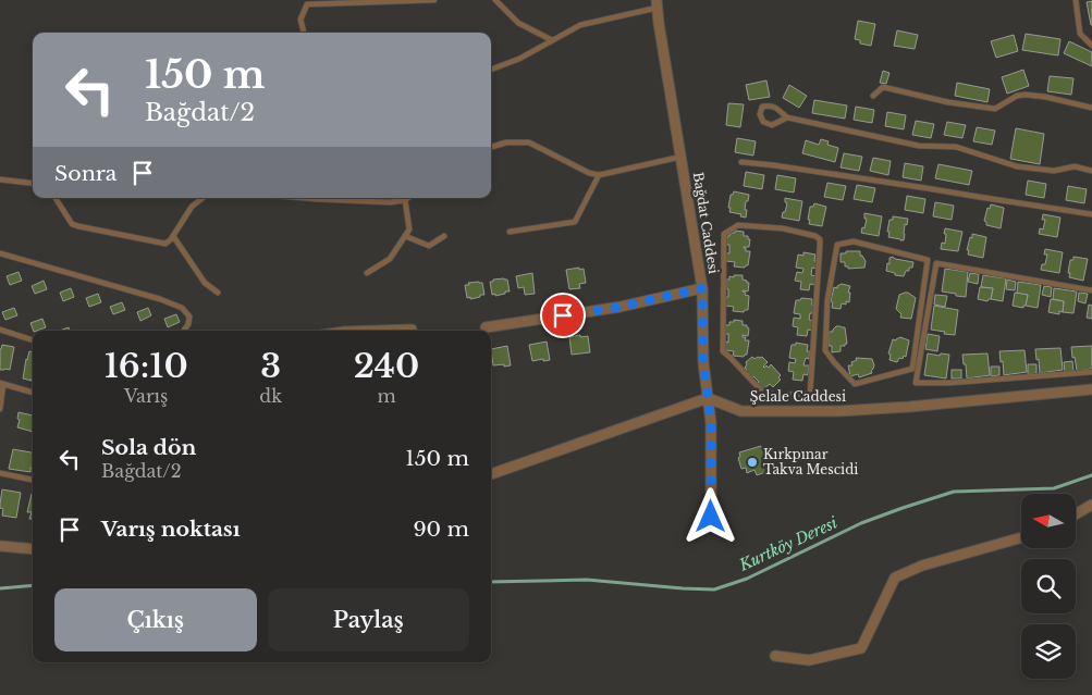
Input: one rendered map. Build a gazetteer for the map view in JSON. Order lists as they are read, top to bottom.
{
  "streets": {
    "street": ["Bağdat Caddesi", "Şelale Caddesi"]
  },
  "crossings": [
    ["Bağdat Caddesi", "Şelale Caddesi"]
  ],
  "water": ["Kurtköy Deresi"],
  "places": ["Kırkpınar Takva Mescidi"],
  "north": "left",
  "page": {
    "turn": ["150 m", "Bağdat/2"],
    "then": "Sonra",
    "eta": [
      "16:10",
      "Varış",
      "3",
      "dk",
      "240",
      "m"
    ],
    "list": [
      {
        "name": "Sola dön",
        "note": "Bağdat/2",
        "value": "150 m"
      },
      {
        "name": "Varış noktası",
        "value": "90 m"
      }
    ],
    "buttons": ["Çıkış", "Paylaş"]
  }
}
